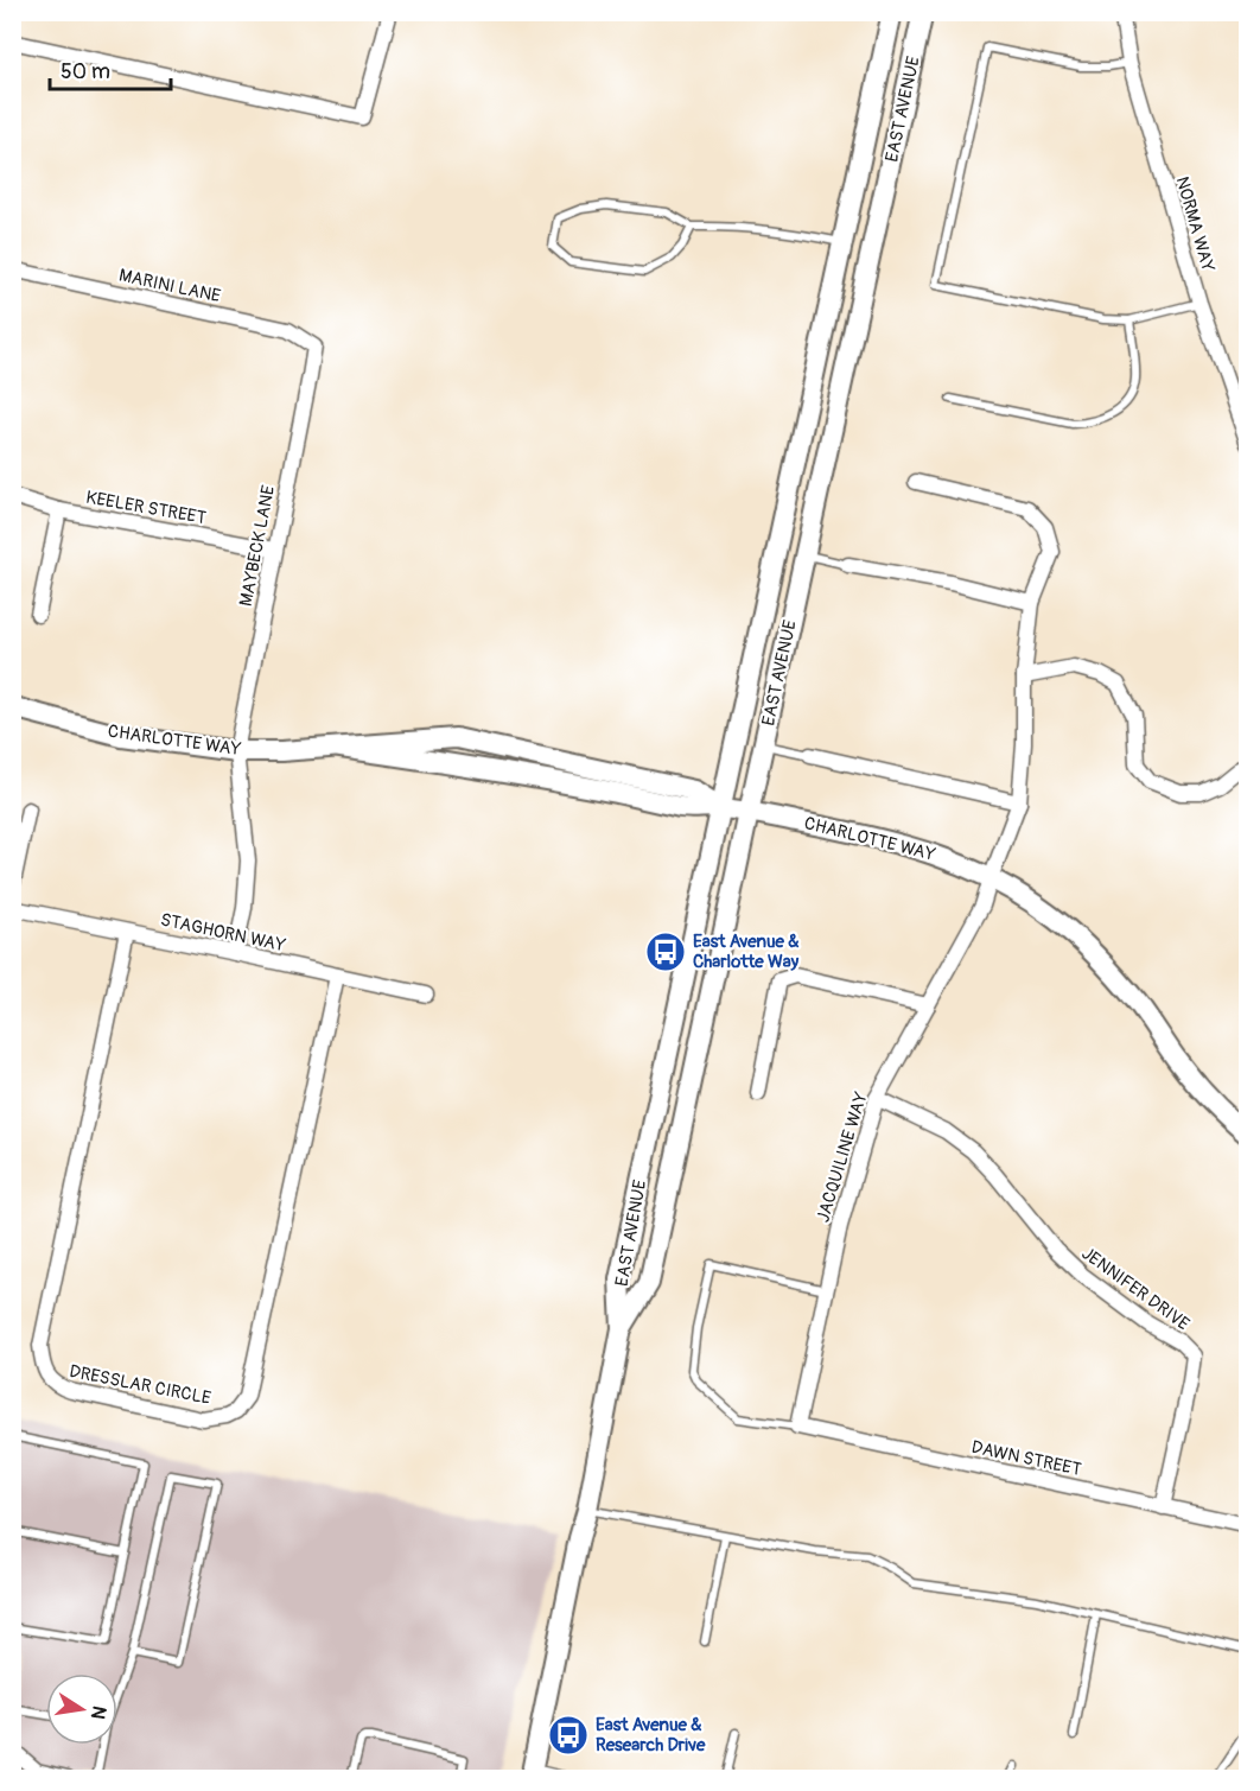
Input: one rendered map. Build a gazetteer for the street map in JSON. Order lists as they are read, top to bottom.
{
  "streets": {
    "main road": ["EAST AVENUE", "CHARLOTTE WAY"],
    "street": [
      "NORMA WAY",
      "MARINI LANE",
      "KEELER STREET",
      "MAYBECK LANE",
      "STAGHORN WAY",
      "JACQUILINE WAY",
      "JENNIFER DRIVE",
      "DRESSLAR CIRCLE",
      "DAWN STREET"
    ]
  },
  "crossings": [
    ["EAST AVENUE", "CHARLOTTE WAY"],
    ["MARINI LANE", "MAYBECK LANE"],
    ["KEELER STREET", "MAYBECK LANE"],
    ["MAYBECK LANE", "CHARLOTTE WAY"],
    ["MAYBECK LANE", "STAGHORN WAY"],
    ["CHARLOTTE WAY", "JACQUILINE WAY"],
    ["STAGHORN WAY", "DRESSLAR CIRCLE"],
    ["JACQUILINE WAY", "JENNIFER DRIVE"],
    ["JACQUILINE WAY", "DAWN STREET"],
    ["JENNIFER DRIVE", "DAWN STREET"]
  ],
  "places": {
    "bus stop": ["East Avenue & Charlotte Way", "East Avenue & Research Drive"]
  },
  "scale_bar": "50 m",
  "north": "right"
}
